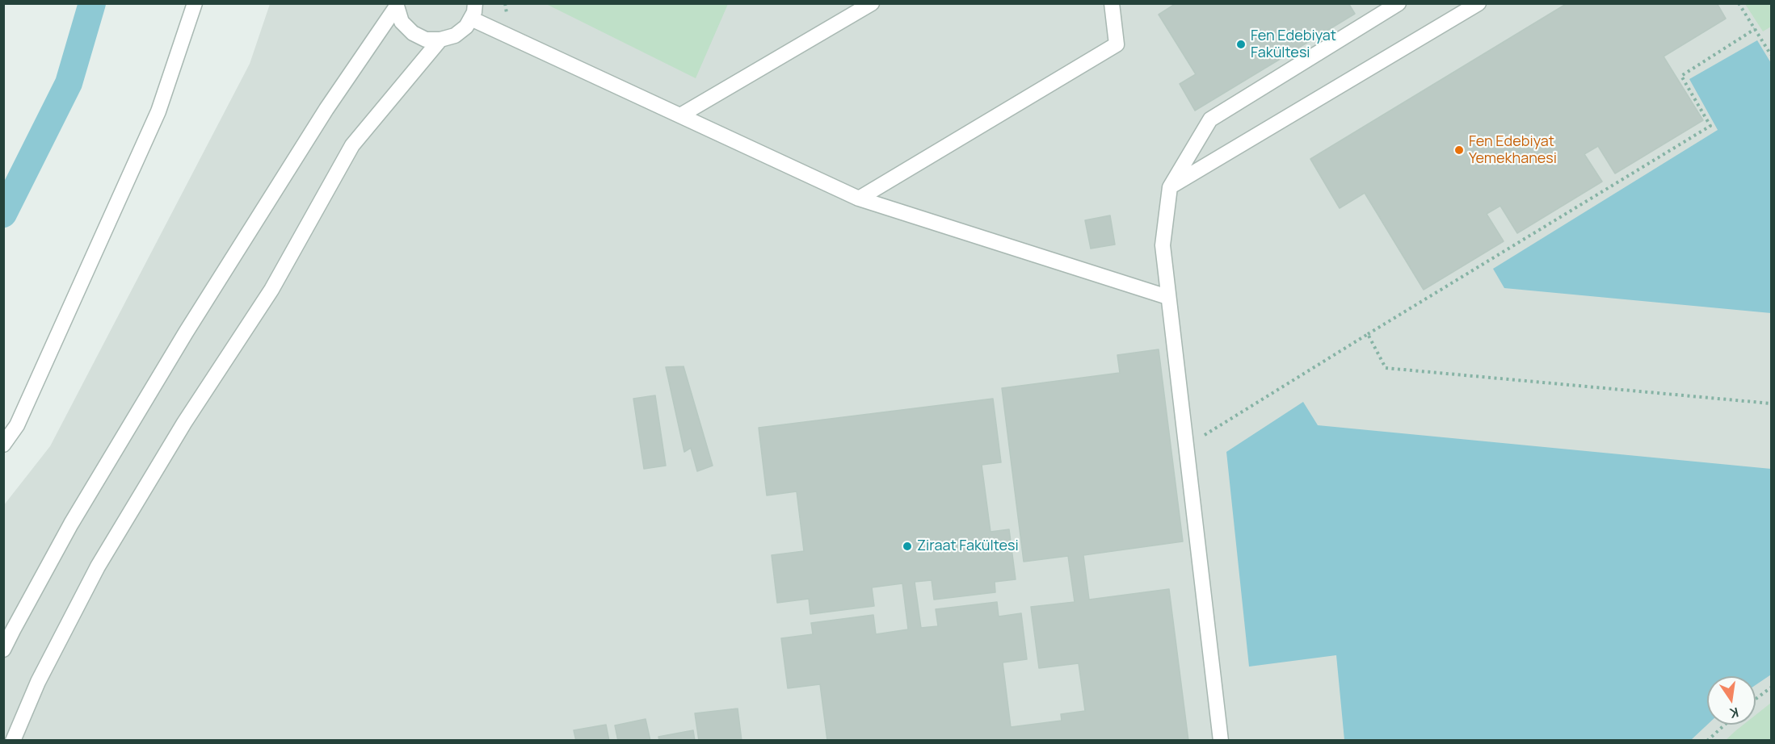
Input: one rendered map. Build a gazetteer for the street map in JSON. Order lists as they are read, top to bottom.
{
  "places": ["Fen Edebiyat Fakültesi", "Fen Edebiyat Yemekhanesi", "Ziraat Fakültesi"],
  "north": "bottom"
}
